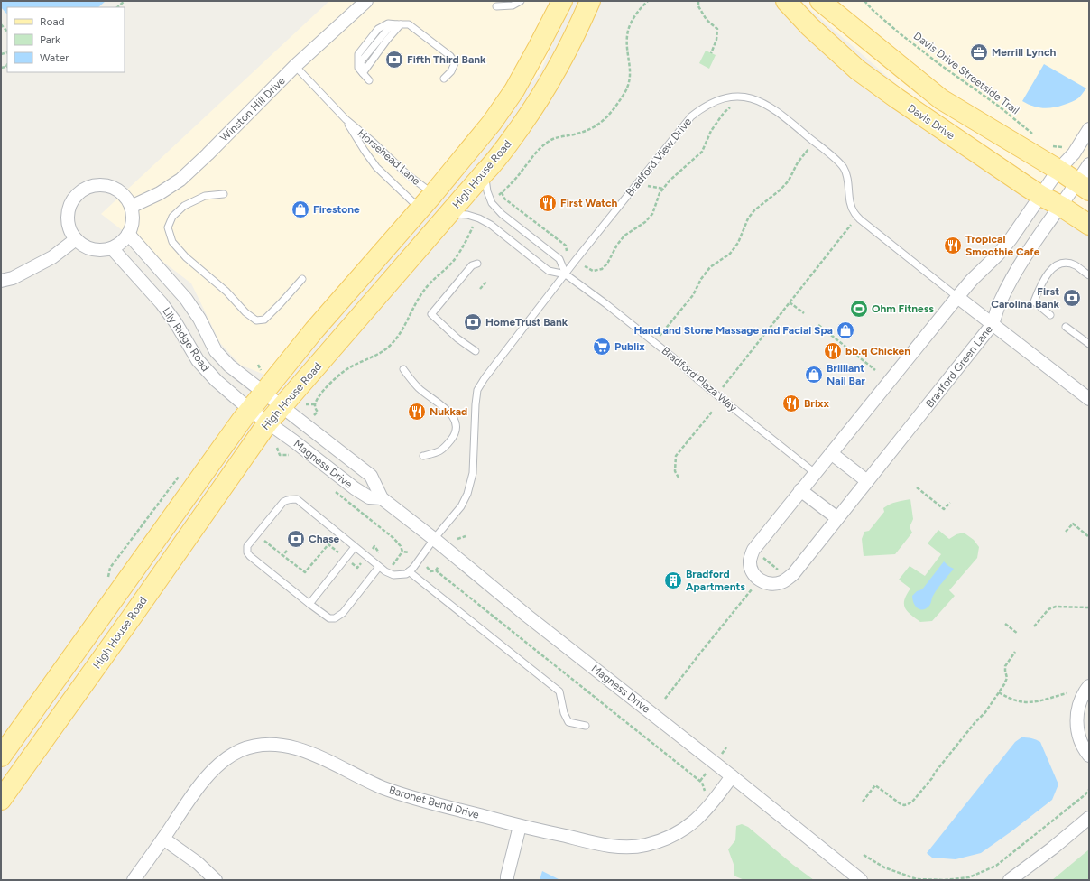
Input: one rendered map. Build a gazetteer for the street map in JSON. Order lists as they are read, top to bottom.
{
  "streets": {
    "main road": ["Davis Drive", "High House Road"],
    "street": [
      "Winston Hill Drive",
      "Lily Ridge Road",
      "Bradford Green Lane",
      "Magness Drive",
      "Baronet Bend Drive"
    ],
    "lane": ["Horsehead Lane", "Bradford View Drive", "Bradford Plaza Way"],
    "path": ["Davis Drive Streetside Trail"]
  },
  "crossings": [
    ["Winston Hill Drive", "Horsehead Lane"],
    ["Winston Hill Drive", "Lily Ridge Road"],
    ["Davis Drive", "Bradford Green Lane"],
    ["Horsehead Lane", "High House Road"],
    ["Bradford View Drive", "Bradford Plaza Way"],
    ["Bradford View Drive", "Magness Drive"],
    ["High House Road", "Lily Ridge Road"],
    ["High House Road", "Bradford Plaza Way"],
    ["High House Road", "Magness Drive"],
    ["Lily Ridge Road", "Magness Drive"],
    ["Magness Drive", "Baronet Bend Drive"]
  ],
  "places": {
    "office": ["Merrill Lynch"],
    "bank": [
      "Fifth Third Bank",
      "First Carolina Bank",
      "HomeTrust Bank",
      "Chase"
    ],
    "restaurant": [
      "First Watch",
      "Tropical Smoothie Cafe",
      "bb.q Chicken",
      "Brixx",
      "Nukkad"
    ],
    "shop": ["Firestone", "Hand and Stone Massage and Facial Spa", "Brilliant Nail Bar"],
    "sports": ["Ohm Fitness"],
    "supermarket": ["Publix"],
    "building": ["Bradford Apartments"]
  },
  "legend": ["Road", "Park", "Water"]
}
